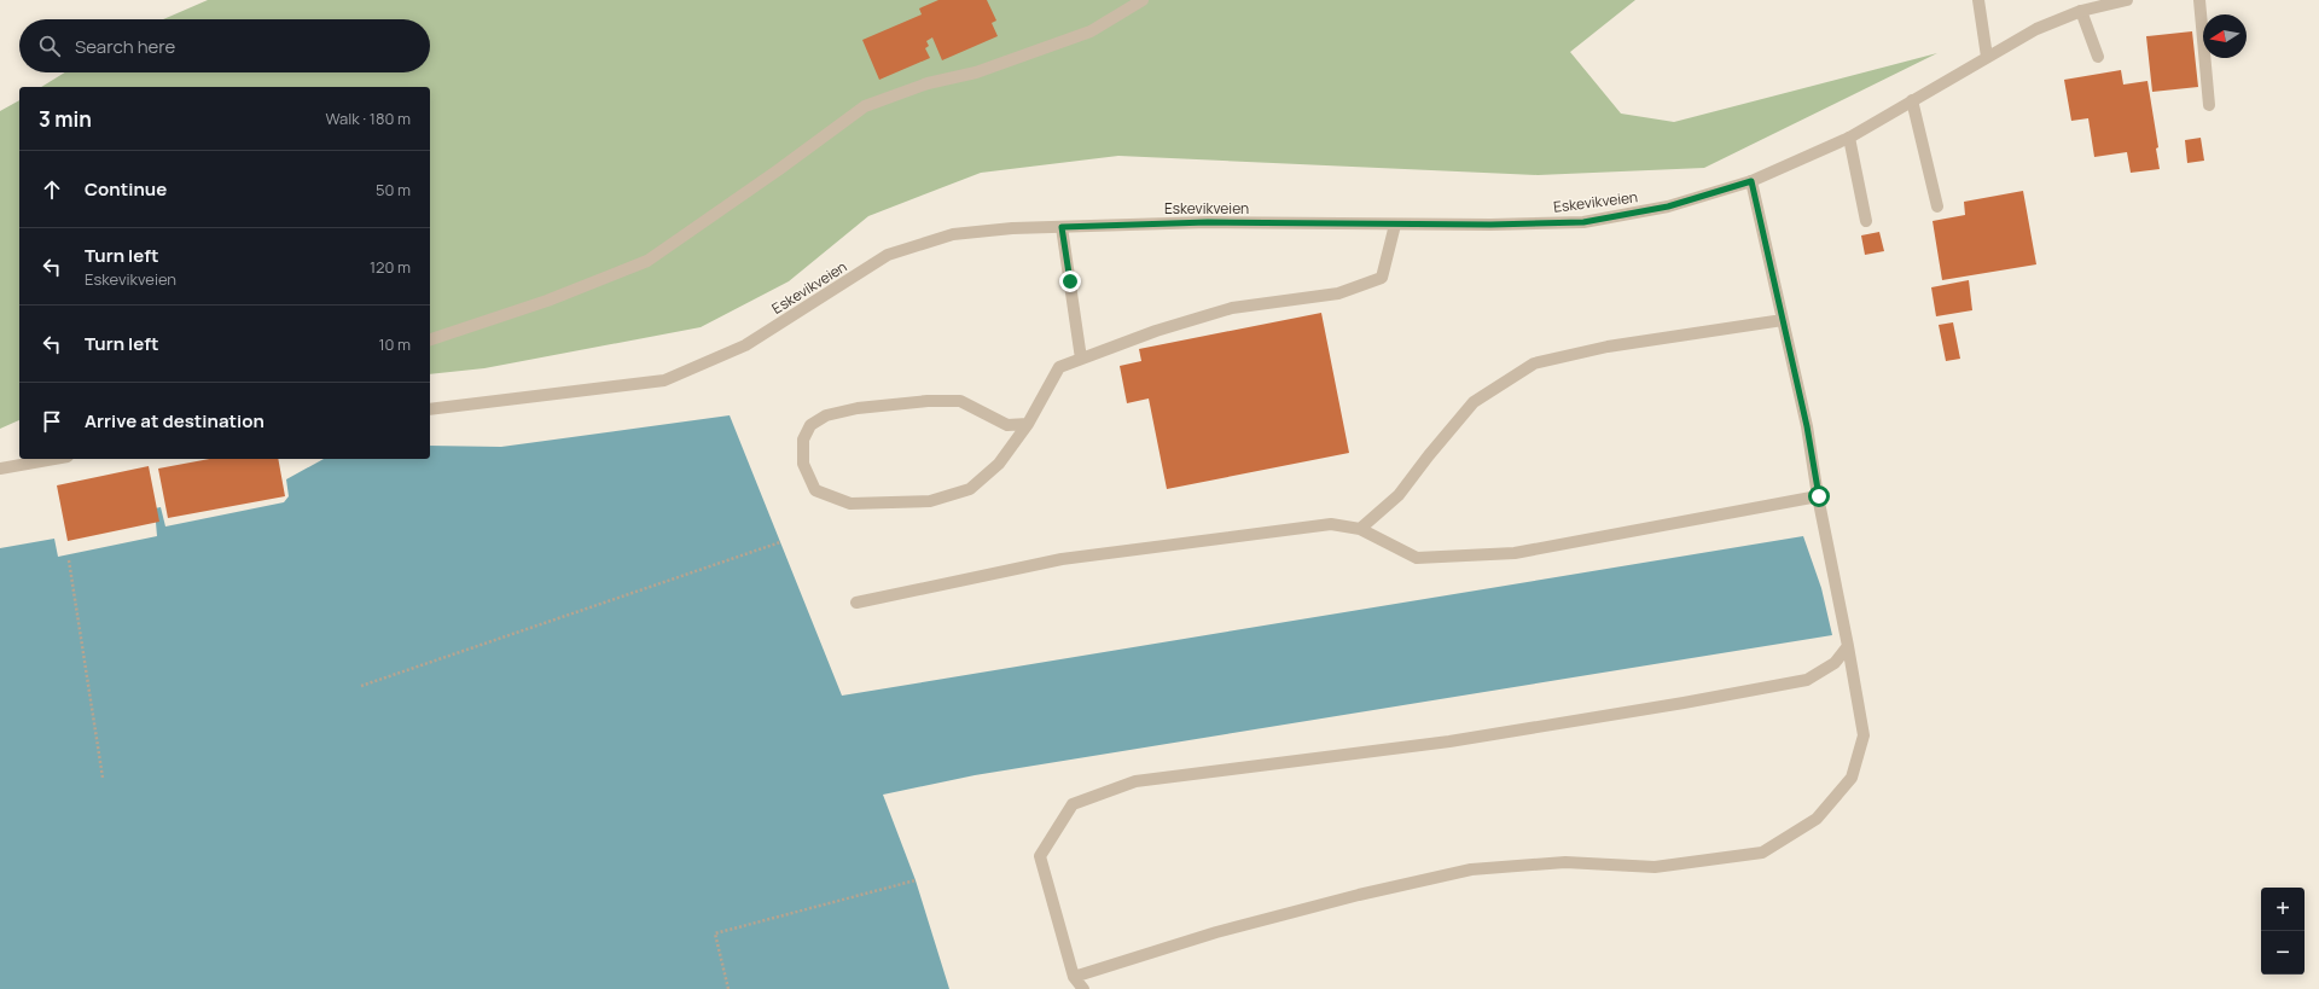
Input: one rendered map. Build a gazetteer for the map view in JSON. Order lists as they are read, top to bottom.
{
  "streets": {
    "street": ["Eskevikveien"]
  },
  "north": "left",
  "page": {
    "search": "Search here",
    "heading": ["3 min", "Walk · 180 m"],
    "list": [
      ["Continue", "50 m"],
      ["Turn left", "Eskevikveien", "120 m"],
      ["Turn left", "10 m"],
      "Arrive at destination"
    ],
    "map_buttons": ["+", "−"]
  }
}
